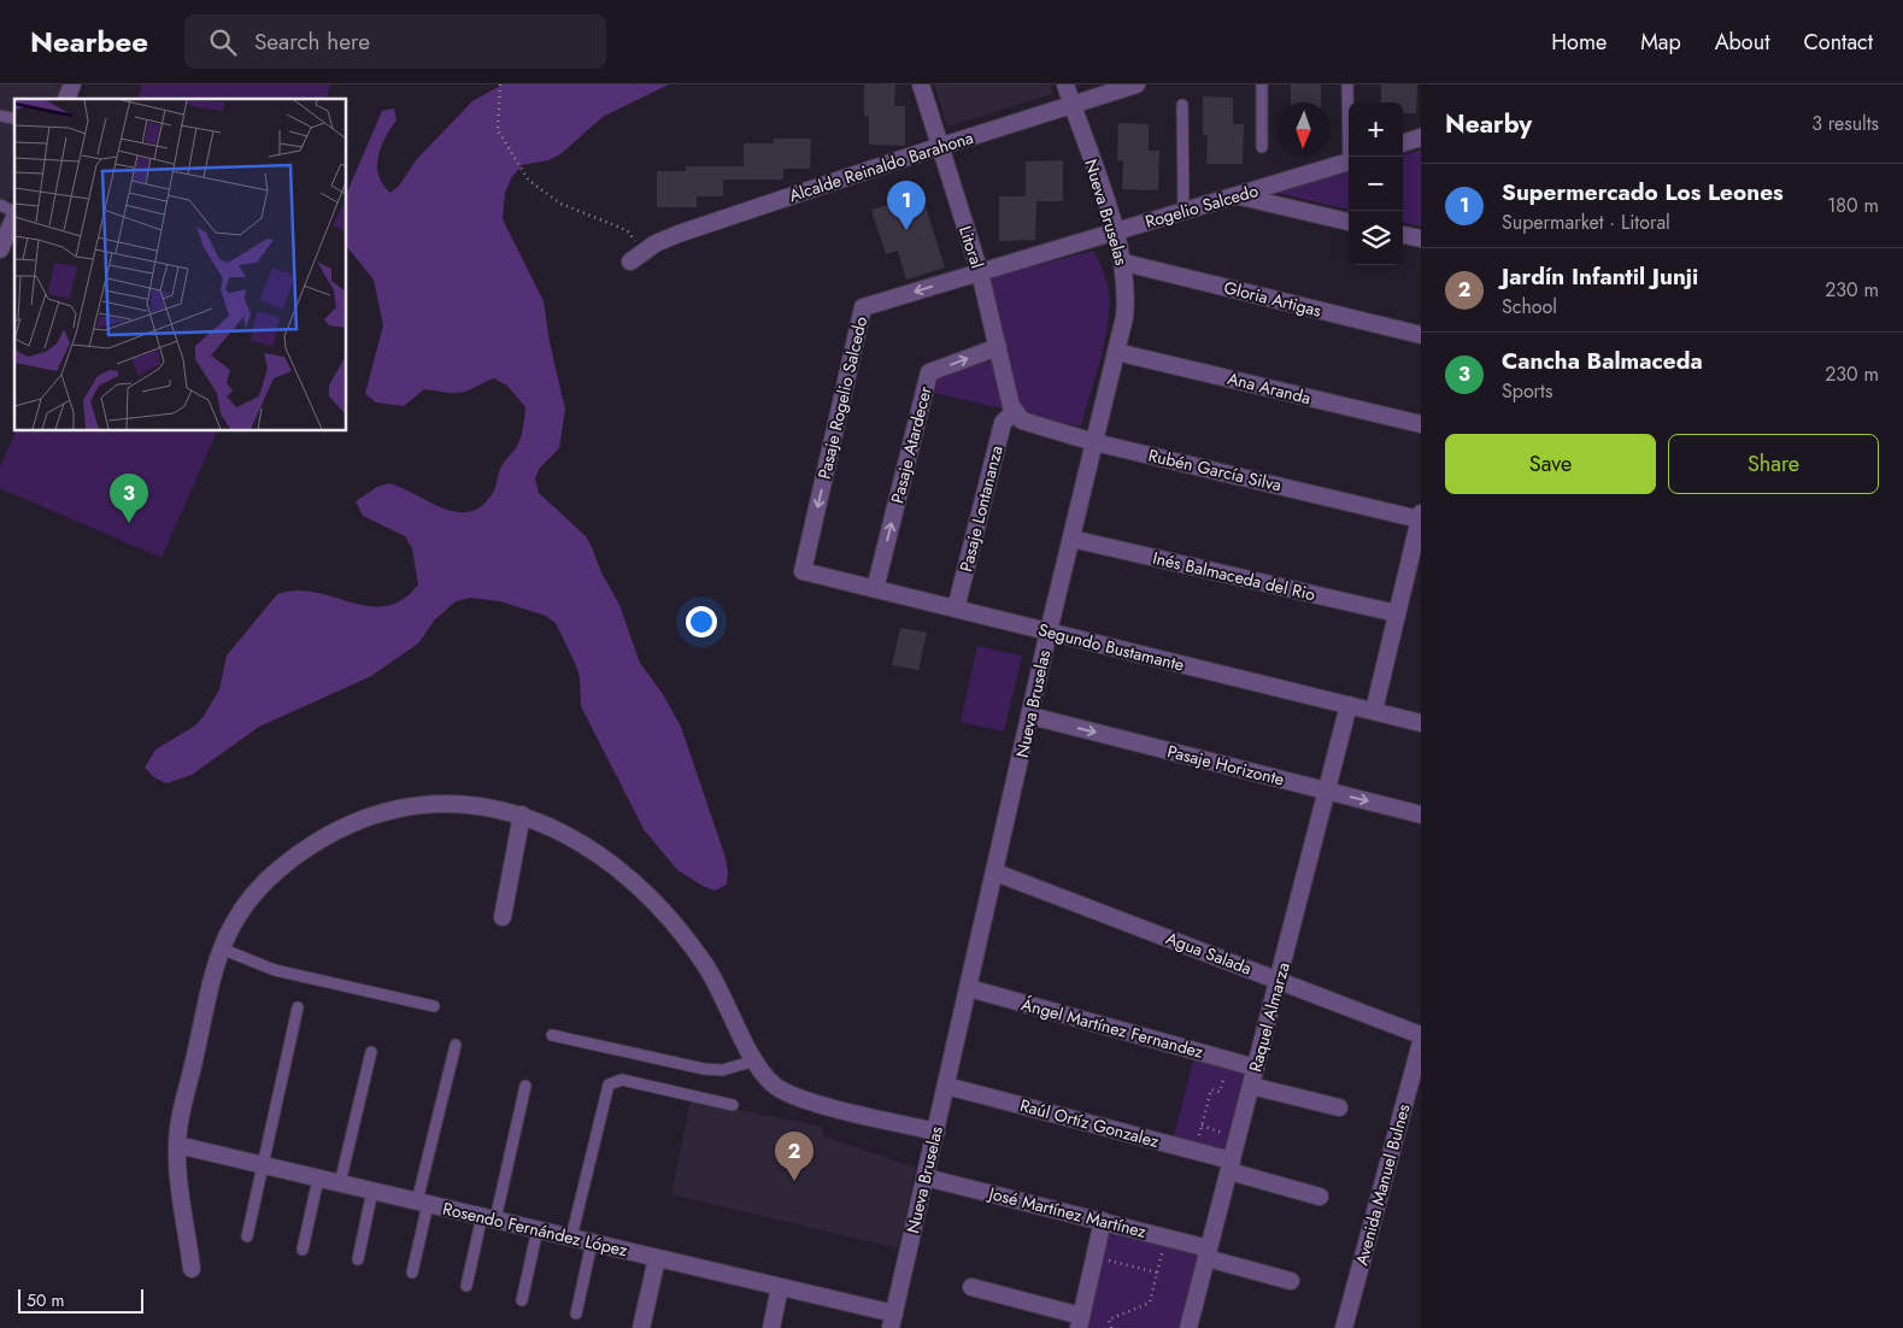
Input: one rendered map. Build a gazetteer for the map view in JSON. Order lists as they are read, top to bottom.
{
  "streets": {
    "street": [
      "Alcalde Reinaldo Barahona",
      "Rogelio Salcedo",
      "Nueva Bruselas",
      "Litoral",
      "Gloria Artigas",
      "Ana Aranda",
      "Pasaje Rogelio Salcedo",
      "Pasaje Atardecer",
      "Rubén García Silva",
      "Pasaje Lontananza",
      "Inés Balmaceda del Rio",
      "Segundo Bustamante",
      "Pasaje Horizonte",
      "Agua Salada",
      "Raquel Almarza",
      "Ángel Martínez Fernandez",
      "Raúl Ortíz Gonzalez",
      "Avenida Manuel Bulnes",
      "José Martínez Martínez",
      "Rosendo Fernández López"
    ]
  },
  "crossings": [
    ["Alcalde Reinaldo Barahona", "Nueva Bruselas"],
    ["Alcalde Reinaldo Barahona", "Litoral"],
    ["Rogelio Salcedo", "Nueva Bruselas"],
    ["Rogelio Salcedo", "Litoral"],
    ["Rogelio Salcedo", "Pasaje Rogelio Salcedo"],
    ["Nueva Bruselas", "Gloria Artigas"],
    ["Nueva Bruselas", "Ana Aranda"],
    ["Nueva Bruselas", "Rubén García Silva"],
    ["Nueva Bruselas", "Inés Balmaceda del Rio"],
    ["Nueva Bruselas", "Segundo Bustamante"],
    ["Nueva Bruselas", "Pasaje Horizonte"],
    ["Nueva Bruselas", "Agua Salada"],
    ["Nueva Bruselas", "Ángel Martínez Fernandez"],
    ["Nueva Bruselas", "Raúl Ortíz Gonzalez"],
    ["Nueva Bruselas", "José Martínez Martínez"],
    ["Nueva Bruselas", "Rosendo Fernández López"],
    ["Litoral", "Pasaje Rogelio Salcedo"],
    ["Litoral", "Pasaje Atardecer"],
    ["Litoral", "Rubén García Silva"],
    ["Litoral", "Pasaje Lontananza"],
    ["Pasaje Rogelio Salcedo", "Segundo Bustamante"],
    ["Pasaje Atardecer", "Segundo Bustamante"],
    ["Rubén García Silva", "Pasaje Lontananza"],
    ["Pasaje Lontananza", "Segundo Bustamante"],
    ["Segundo Bustamante", "Raquel Almarza"],
    ["Pasaje Horizonte", "Raquel Almarza"],
    ["Agua Salada", "Raquel Almarza"],
    ["Raquel Almarza", "Ángel Martínez Fernandez"],
    ["Raquel Almarza", "Raúl Ortíz Gonzalez"],
    ["Raquel Almarza", "José Martínez Martínez"]
  ],
  "one_way": ["Pasaje Rogelio Salcedo", "Pasaje Atardecer", "Pasaje Horizonte"],
  "scale_bar": "50 m",
  "north": "bottom",
  "page": {
    "header": "Nearbee",
    "search": "Search here",
    "nav": [
      "Home",
      "Map",
      "About",
      "Contact"
    ],
    "heading": ["Nearby", "3 results"],
    "map_buttons": ["+", "−"],
    "list": [
      {
        "mark": "1",
        "name": "Supermercado Los Leones",
        "note": "Supermarket · Litoral",
        "value": "180 m"
      },
      {
        "mark": "2",
        "name": "Jardín Infantil Junji",
        "note": "School",
        "value": "230 m"
      },
      {
        "mark": "3",
        "name": "Cancha Balmaceda",
        "note": "Sports",
        "value": "230 m"
      }
    ],
    "pins": ["1", "3", "2"],
    "buttons": ["Save", "Share"],
    "scale": "50 m"
  }
}
